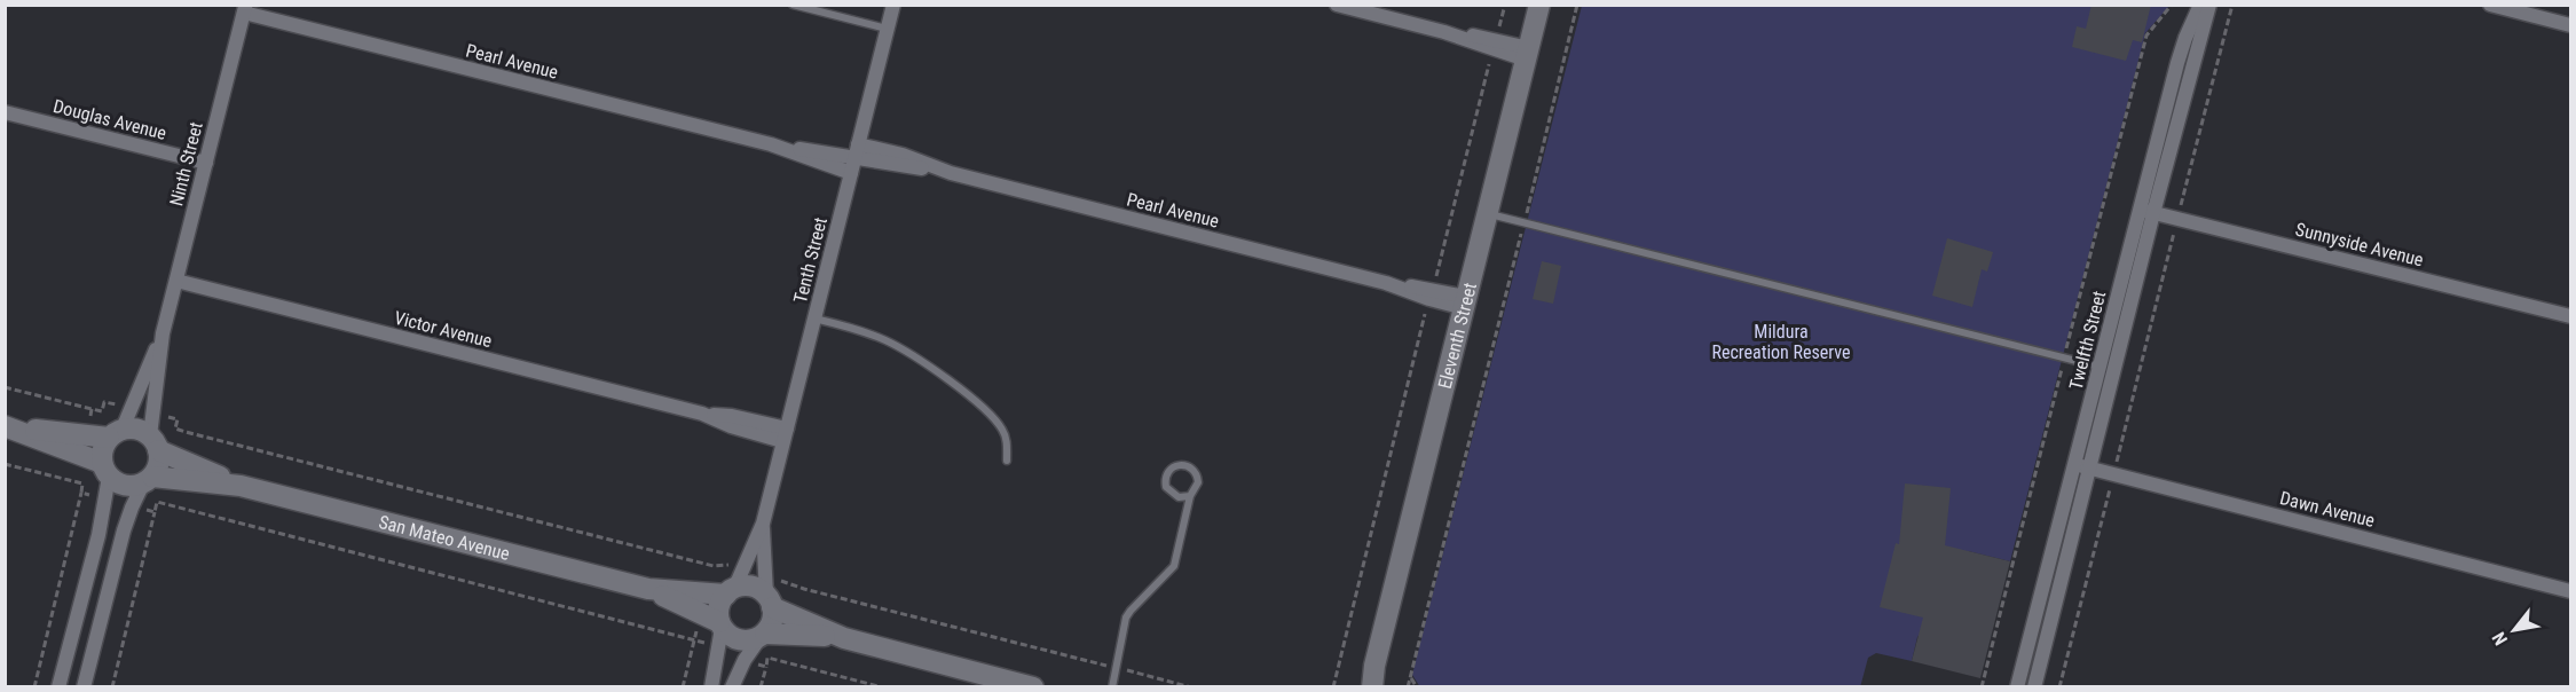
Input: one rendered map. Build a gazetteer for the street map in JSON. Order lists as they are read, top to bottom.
{
  "streets": {
    "street": [
      "Pearl Avenue",
      "Douglas Avenue",
      "Ninth Street",
      "Sunnyside Avenue",
      "Tenth Street",
      "Victor Avenue",
      "Eleventh Street",
      "Twelfth Street",
      "Dawn Avenue",
      "San Mateo Avenue"
    ]
  },
  "crossings": [
    ["Pearl Avenue", "Ninth Street"],
    ["Pearl Avenue", "Tenth Street"],
    ["Pearl Avenue", "Eleventh Street"],
    ["Douglas Avenue", "Ninth Street"],
    ["Ninth Street", "Victor Avenue"],
    ["Ninth Street", "San Mateo Avenue"],
    ["Sunnyside Avenue", "Twelfth Street"],
    ["Tenth Street", "Victor Avenue"],
    ["Tenth Street", "San Mateo Avenue"],
    ["Twelfth Street", "Dawn Avenue"]
  ],
  "parks": ["Mildura Recreation Reserve"],
  "north": "bottom left"
}
